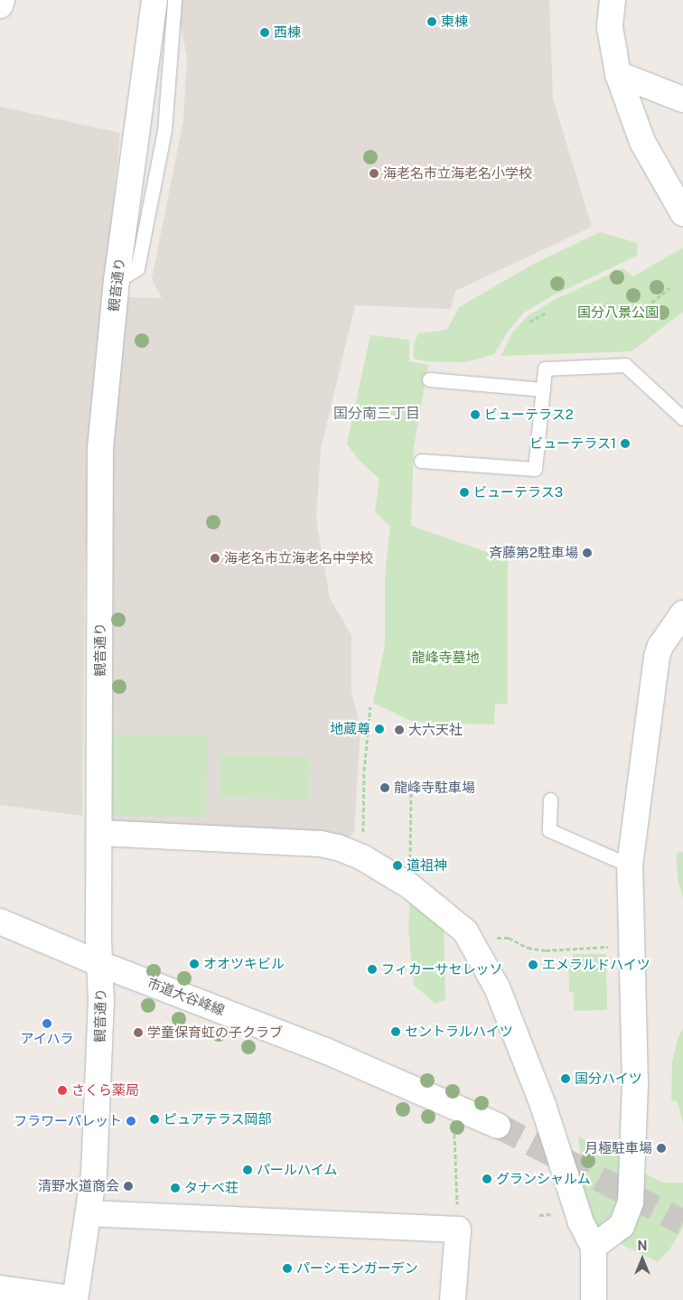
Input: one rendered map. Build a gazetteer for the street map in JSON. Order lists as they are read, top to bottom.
{
  "streets": {
    "street": ["観音通り", "市道大谷峰線"]
  },
  "crossings": [
    ["観音通り", "市道大谷峰線"]
  ],
  "districts": ["国分南三丁目"],
  "parks": ["国分八景公園", "龍峰寺墓地"],
  "places": [
    "東棟",
    "西棟",
    "海老名市立海老名小学校",
    "ビューテラス2",
    "ビューテラス1",
    "ビューテラス3",
    "斉藤第2駐車場",
    "海老名市立海老名中学校",
    "地蔵尊",
    "大六天社",
    "龍峰寺駐車場",
    "道祖神",
    "オオツキビル",
    "エメラルドハイツ",
    "フィカーサセレッソ",
    "アイハラ",
    "セントラルハイツ",
    "学童保育虹の子クラブ",
    "国分ハイツ",
    "さくら薬局",
    "ピュアテラス岡部",
    "フラワーパレット",
    "月極駐車場",
    "パールハイム",
    "グランシャルム",
    "清野水道商会",
    "タナベ荘",
    "パーシモンガーデン"
  ],
  "north": "top"
}
